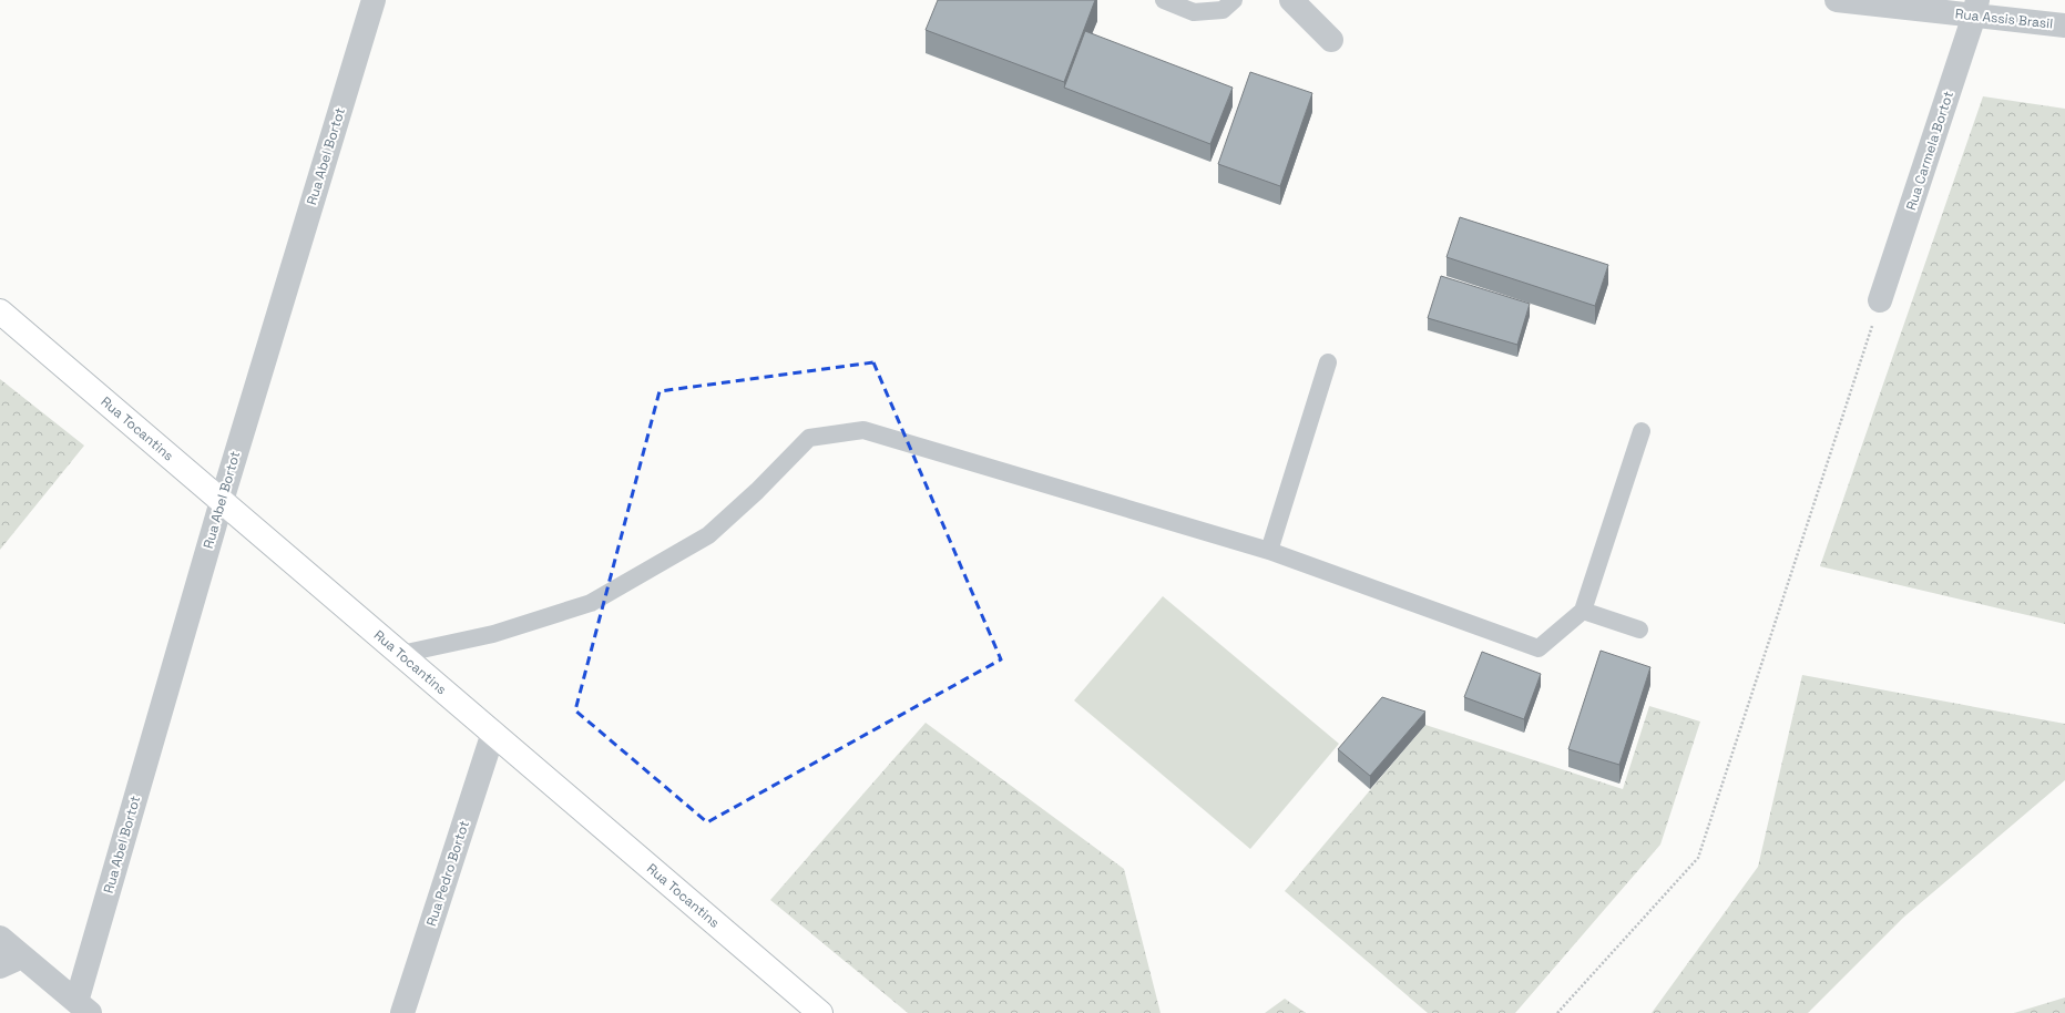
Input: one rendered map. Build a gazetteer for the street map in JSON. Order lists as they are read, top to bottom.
{
  "streets": {
    "main road": ["Rua Tocantins"],
    "street": [
      "Rua Assis Brasil",
      "Rua Carmela Bortot",
      "Rua Abel Bortot",
      "Rua Pedro Bortot"
    ]
  },
  "crossings": [
    ["Rua Assis Brasil", "Rua Carmela Bortot"],
    ["Rua Abel Bortot", "Rua Tocantins"],
    ["Rua Tocantins", "Rua Pedro Bortot"]
  ]
}
